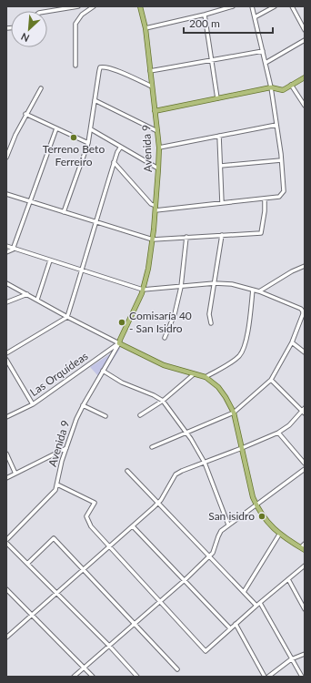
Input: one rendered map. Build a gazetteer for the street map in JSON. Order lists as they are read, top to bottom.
{
  "streets": {
    "main road": ["Avenida 9"],
    "street": ["Las Orquídeas"]
  },
  "crossings": [
    ["Avenida 9", "Las Orquídeas"]
  ],
  "places": ["Terreno Beto Ferreiro", "Comisaría 40 - San Isidro", "San isidro"],
  "scale_bar": "200 m",
  "north": "bottom left"
}
